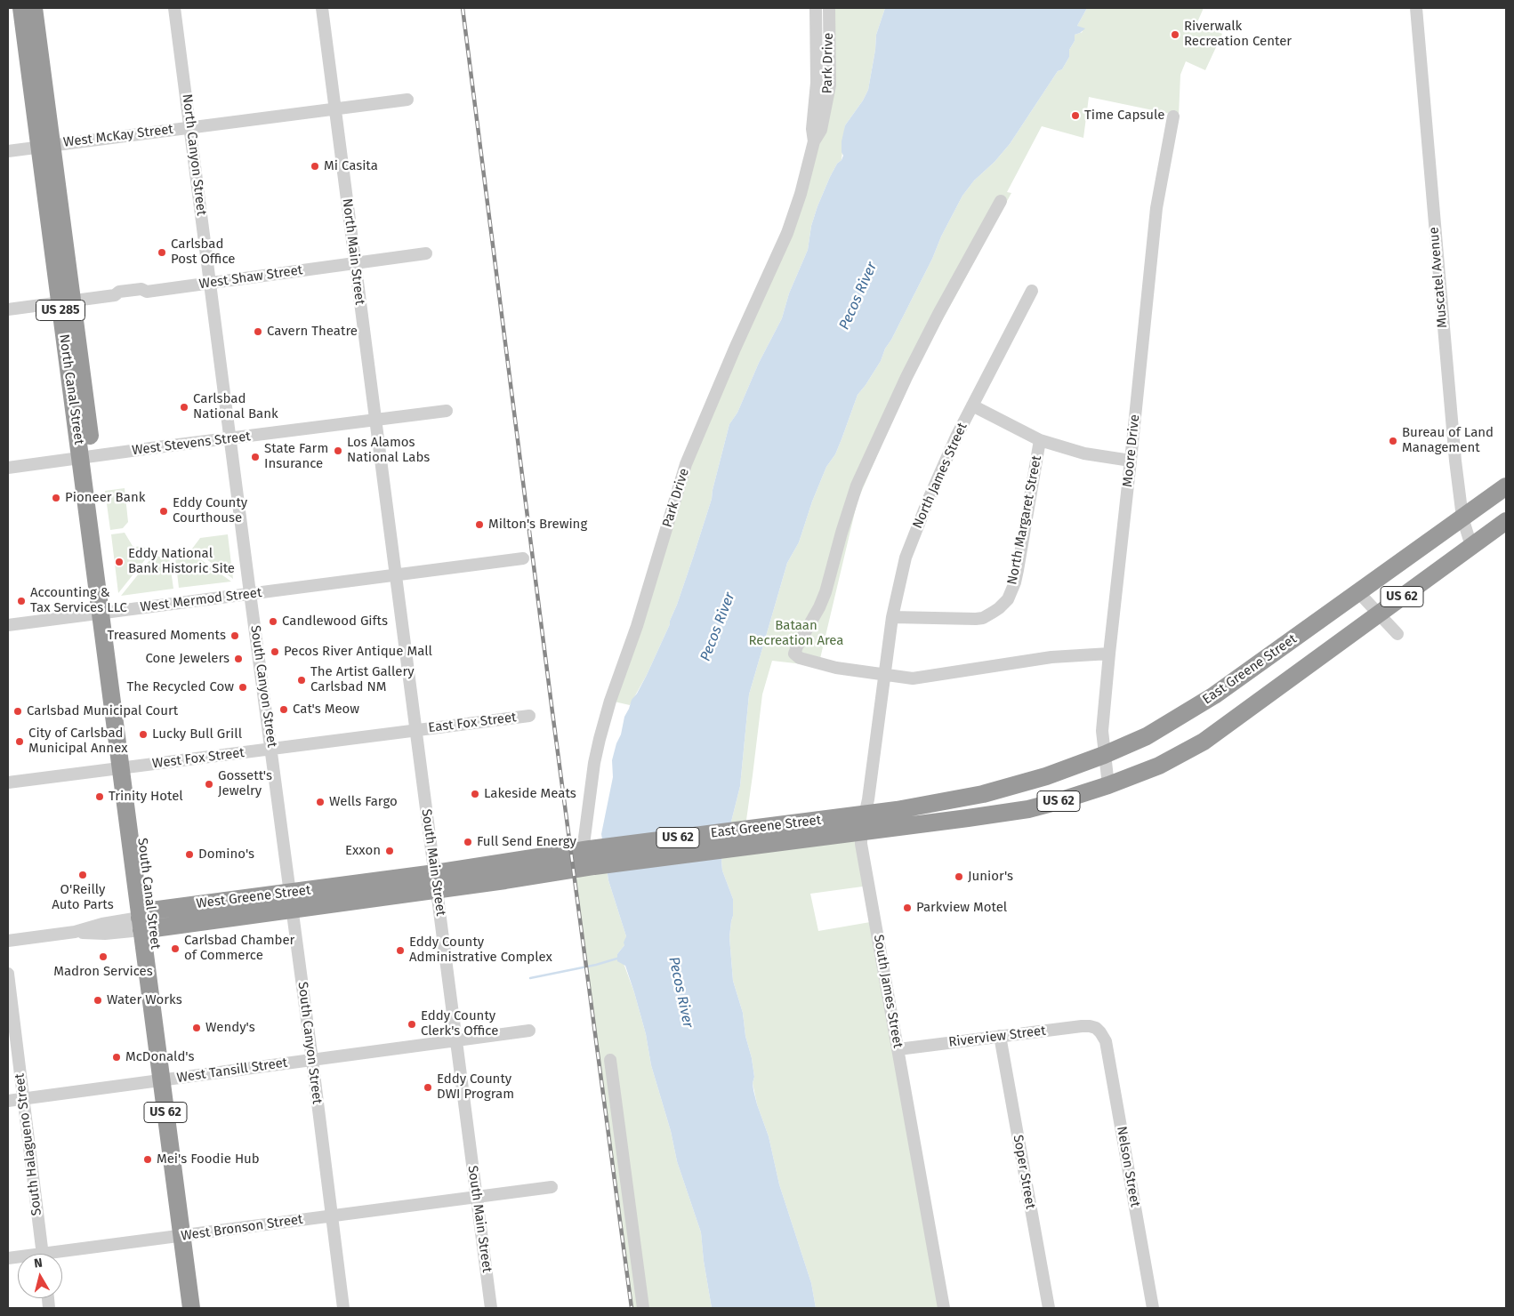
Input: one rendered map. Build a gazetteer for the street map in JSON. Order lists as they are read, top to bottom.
{
  "streets": {
    "highway": [
      "US 285",
      "North Canal Street",
      "US 62",
      "East Greene Street",
      "South Canal Street",
      "West Greene Street"
    ],
    "street": [
      "Park Drive",
      "West McKay Street",
      "North Canyon Street",
      "North Main Street",
      "West Shaw Street",
      "Muscatel Avenue",
      "West Stevens Street",
      "Moore Drive",
      "North James Street",
      "North Margaret Street",
      "West Mermod Street",
      "South Canyon Street",
      "East Fox Street",
      "West Fox Street",
      "South Main Street",
      "South James Street",
      "Riverview Street",
      "West Tansill Street",
      "South Halagueno Street",
      "Nelson Street",
      "Soper Street",
      "West Bronson Street"
    ]
  },
  "crossings": [
    ["Park Drive", "East Greene Street"],
    ["West McKay Street", "North Canyon Street"],
    ["West McKay Street", "North Main Street"],
    ["West McKay Street", "North Canal Street"],
    ["North Canyon Street", "West Shaw Street"],
    ["North Canyon Street", "West Stevens Street"],
    ["North Canyon Street", "West Mermod Street"],
    ["North Canyon Street", "South Canyon Street"],
    ["North Main Street", "West Shaw Street"],
    ["North Main Street", "West Stevens Street"],
    ["North Main Street", "West Mermod Street"],
    ["North Main Street", "South Main Street"],
    ["West Shaw Street", "North Canal Street"],
    ["Muscatel Avenue", "East Greene Street"],
    ["North Canal Street", "West Stevens Street"],
    ["North Canal Street", "West Mermod Street"],
    ["North Canal Street", "South Canal Street"],
    ["Moore Drive", "East Greene Street"],
    ["North James Street", "North Margaret Street"],
    ["North James Street", "South James Street"],
    ["West Mermod Street", "South Canyon Street"],
    ["West Mermod Street", "South Main Street"],
    ["West Mermod Street", "South Canal Street"],
    ["East Greene Street", "South Main Street"],
    ["East Greene Street", "West Greene Street"],
    ["East Greene Street", "South James Street"],
    ["South Canyon Street", "West Fox Street"],
    ["South Canyon Street", "West Greene Street"],
    ["South Canyon Street", "West Tansill Street"],
    ["South Canyon Street", "West Bronson Street"],
    ["East Fox Street", "West Fox Street"],
    ["East Fox Street", "South Main Street"],
    ["West Fox Street", "South Main Street"],
    ["West Fox Street", "South Canal Street"],
    ["South Main Street", "West Greene Street"],
    ["South Main Street", "West Tansill Street"],
    ["South Main Street", "West Bronson Street"],
    ["South Canal Street", "West Greene Street"],
    ["South Canal Street", "West Tansill Street"],
    ["South Canal Street", "West Bronson Street"],
    ["South James Street", "Riverview Street"],
    ["Riverview Street", "Nelson Street"],
    ["Riverview Street", "Soper Street"],
    ["West Tansill Street", "South Halagueno Street"]
  ],
  "water": ["Pecos River"],
  "parks": ["Bataan Recreation Area"],
  "places": [
    "Riverwalk Recreation Center",
    "Time Capsule",
    "Mi Casita",
    "Carlsbad Post Office",
    "Cavern Theatre",
    "Carlsbad National Bank",
    "Bureau of Land Management",
    "Los Alamos National Labs",
    "State Farm Insurance",
    "Pioneer Bank",
    "Eddy County Courthouse",
    "Milton's Brewing",
    "Eddy National Bank Historic Site",
    "Accounting & Tax Services LLC",
    "Candlewood Gifts",
    "Treasured Moments",
    "Pecos River Antique Mall",
    "Cone Jewelers",
    "The Artist Gallery Carlsbad NM",
    "The Recycled Cow",
    "Cat's Meow",
    "Carlsbad Municipal Court",
    "Lucky Bull Grill",
    "City of Carlsbad Municipal Annex",
    "Gossett's Jewelry",
    "Lakeside Meats",
    "Trinity Hotel",
    "Wells Fargo",
    "Full Send Energy",
    "Exxon",
    "Domino's",
    "O'Reilly Auto Parts",
    "Junior's",
    "Parkview Motel",
    "Carlsbad Chamber of Commerce",
    "Eddy County Administrative Complex",
    "Madron Services",
    "Water Works",
    "Eddy County Clerk's Office",
    "Wendy's",
    "McDonald's",
    "Eddy County DWI Program",
    "Mei's Foodie Hub"
  ],
  "north": "top"
}
